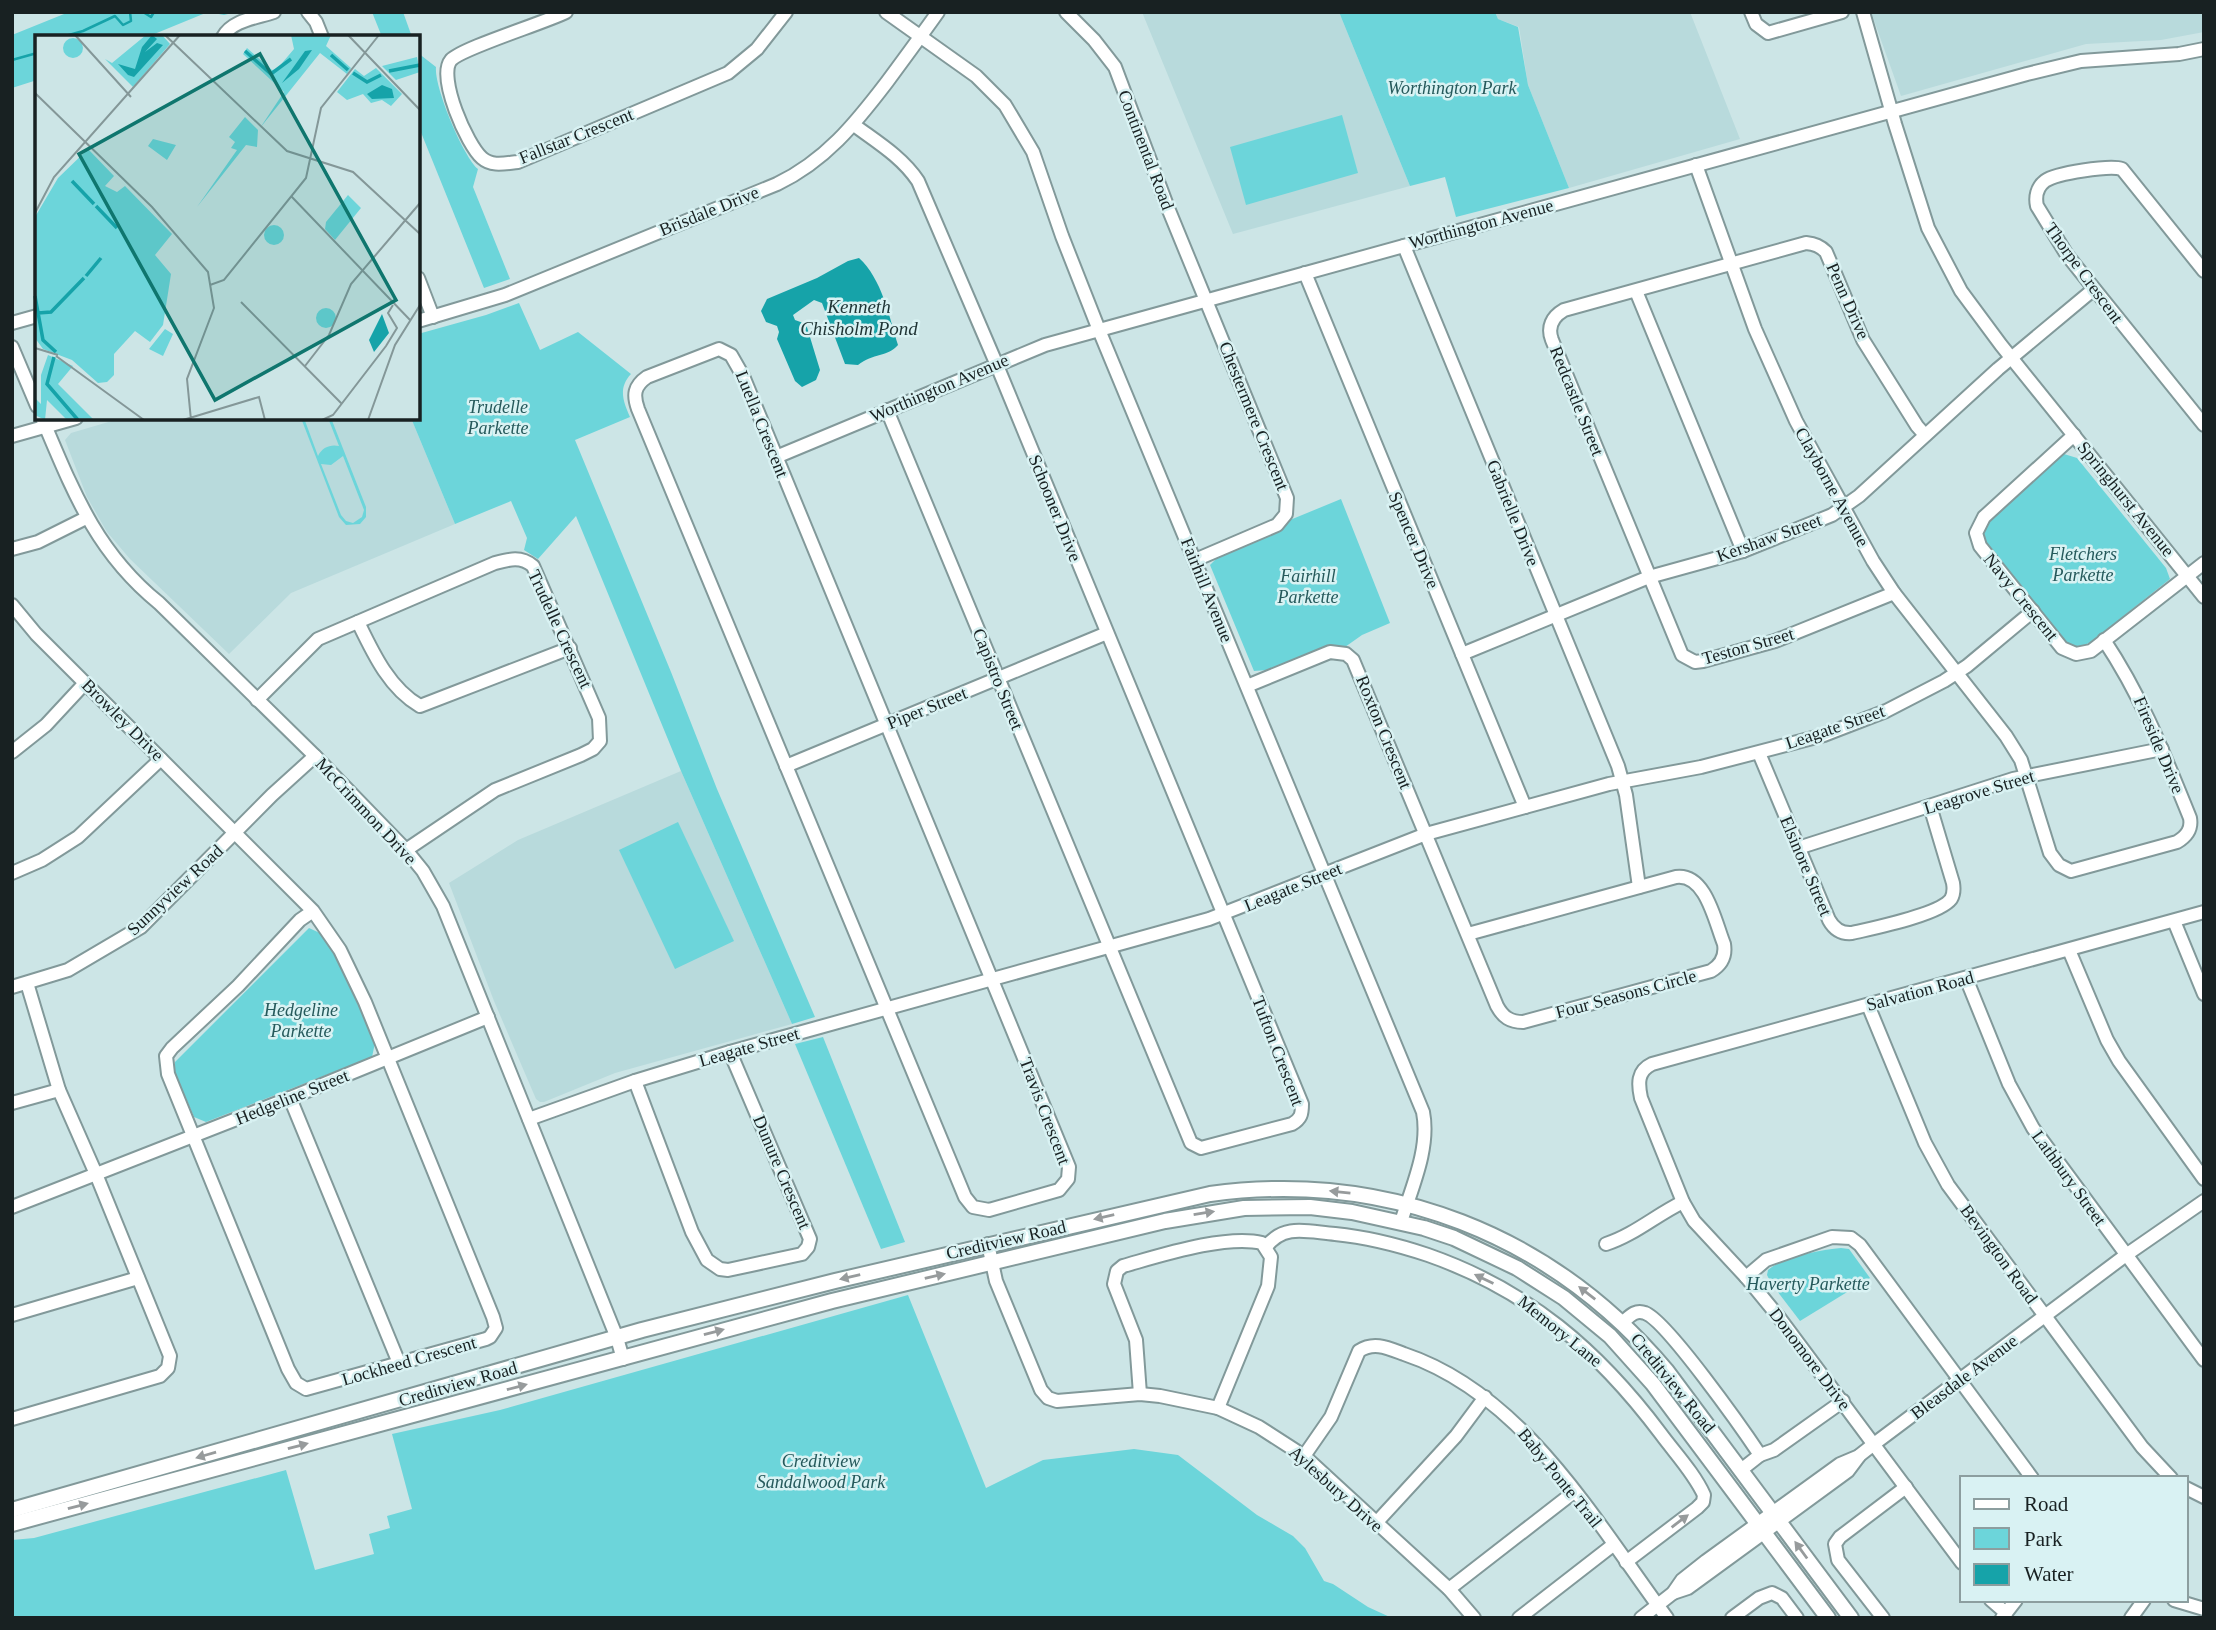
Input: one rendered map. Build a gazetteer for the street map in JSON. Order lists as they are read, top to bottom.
{
  "streets": {
    "main road": ["Creditview Road"],
    "street": [
      "Fallstar Crescent",
      "Continental Road",
      "Brisdale Drive",
      "Worthington Avenue",
      "Thorpe Crescent",
      "Penn Drive",
      "Redcastle Street",
      "Chestermere Crescent",
      "Luella Crescent",
      "Clayborne Avenue",
      "Springhurst Avenue",
      "Schooner Drive",
      "Gabrielle Drive",
      "Kershaw Street",
      "Spencer Drive",
      "Fairhill Avenue",
      "Navy Crescent",
      "Trudelle Crescent",
      "Teston Street",
      "Capistro Street",
      "Piper Street",
      "Browley Drive",
      "Leagate Street",
      "Roxton Crescent",
      "Fireside Drive",
      "Leagrove Street",
      "McCrimmon Drive",
      "Elsinore Street",
      "Sunnyview Road",
      "Salvation Road",
      "Four Seasons Circle",
      "Tufton Crescent",
      "Hedgeline Street",
      "Travis Crescent",
      "Dunure Crescent",
      "Lathbury Street",
      "Bevington Road",
      "Memory Lane",
      "Donomore Drive",
      "Lockheed Crescent",
      "Bleasdale Avenue",
      "Baby Ponte Trail",
      "Aylesbury Drive"
    ]
  },
  "crossings": [
    ["Continental Road", "Worthington Avenue"],
    ["Continental Road", "Chestermere Crescent"],
    ["Brisdale Drive", "Schooner Drive"],
    ["Brisdale Drive", "Fairhill Avenue"],
    ["Worthington Avenue", "Chestermere Crescent"],
    ["Worthington Avenue", "Luella Crescent"],
    ["Worthington Avenue", "Clayborne Avenue"],
    ["Worthington Avenue", "Schooner Drive"],
    ["Worthington Avenue", "Gabrielle Drive"],
    ["Worthington Avenue", "Spencer Drive"],
    ["Worthington Avenue", "Fairhill Avenue"],
    ["Worthington Avenue", "Capistro Street"],
    ["Thorpe Crescent", "Kershaw Street"],
    ["Penn Drive", "Redcastle Street"],
    ["Penn Drive", "Clayborne Avenue"],
    ["Penn Drive", "Kershaw Street"],
    ["Redcastle Street", "Clayborne Avenue"],
    ["Redcastle Street", "Kershaw Street"],
    ["Redcastle Street", "Teston Street"],
    ["Chestermere Crescent", "Fairhill Avenue"],
    ["Luella Crescent", "Piper Street"],
    ["Luella Crescent", "Leagate Street"],
    ["Luella Crescent", "Travis Crescent"],
    ["Clayborne Avenue", "Kershaw Street"],
    ["Clayborne Avenue", "Teston Street"],
    ["Clayborne Avenue", "Leagate Street"],
    ["Clayborne Avenue", "Fireside Drive"],
    ["Clayborne Avenue", "Leagrove Street"],
    ["Springhurst Avenue", "Navy Crescent"],
    ["Schooner Drive", "Piper Street"],
    ["Schooner Drive", "Leagate Street"],
    ["Schooner Drive", "Tufton Crescent"],
    ["Gabrielle Drive", "Kershaw Street"],
    ["Gabrielle Drive", "Leagate Street"],
    ["Gabrielle Drive", "Four Seasons Circle"],
    ["Kershaw Street", "Spencer Drive"],
    ["Kershaw Street", "Teston Street"],
    ["Spencer Drive", "Leagate Street"],
    ["Fairhill Avenue", "Leagate Street"],
    ["Fairhill Avenue", "Roxton Crescent"],
    ["Fairhill Avenue", "Creditview Road"],
    ["Navy Crescent", "Leagate Street"],
    ["Navy Crescent", "Fireside Drive"],
    ["Trudelle Crescent", "McCrimmon Drive"],
    ["Capistro Street", "Piper Street"],
    ["Capistro Street", "Leagate Street"],
    ["Capistro Street", "Tufton Crescent"],
    ["Browley Drive", "Sunnyview Road"],
    ["Browley Drive", "Hedgeline Street"],
    ["Browley Drive", "Lockheed Crescent"],
    ["Leagate Street", "Roxton Crescent"],
    ["Leagate Street", "McCrimmon Drive"],
    ["Leagate Street", "Elsinore Street"],
    ["Leagate Street", "Four Seasons Circle"],
    ["Leagate Street", "Tufton Crescent"],
    ["Leagate Street", "Travis Crescent"],
    ["Leagate Street", "Dunure Crescent"],
    ["Roxton Crescent", "Four Seasons Circle"],
    ["Fireside Drive", "Leagrove Street"],
    ["Leagrove Street", "Elsinore Street"],
    ["McCrimmon Drive", "Sunnyview Road"],
    ["McCrimmon Drive", "Hedgeline Street"],
    ["McCrimmon Drive", "Creditview Road"],
    ["Salvation Road", "Lathbury Street"],
    ["Salvation Road", "Bevington Road"],
    ["Salvation Road", "Donomore Drive"],
    ["Hedgeline Street", "Lockheed Crescent"],
    ["Lathbury Street", "Bleasdale Avenue"],
    ["Creditview Road", "Bleasdale Avenue"],
    ["Creditview Road", "Aylesbury Drive"],
    ["Bevington Road", "Bleasdale Avenue"],
    ["Memory Lane", "Baby Ponte Trail"],
    ["Donomore Drive", "Bleasdale Avenue"],
    ["Bleasdale Avenue", "Baby Ponte Trail"],
    ["Baby Ponte Trail", "Aylesbury Drive"]
  ],
  "water": ["Kenneth Chisholm Pond"],
  "parks": [
    "Worthington Park",
    "Trudelle Parkette",
    "Fletchers Parkette",
    "Fairhill Parkette",
    "Hedgeline Parkette",
    "Haverty Parkette",
    "Creditview Sandalwood Park"
  ],
  "legend": ["Road", "Park", "Water"]
}
